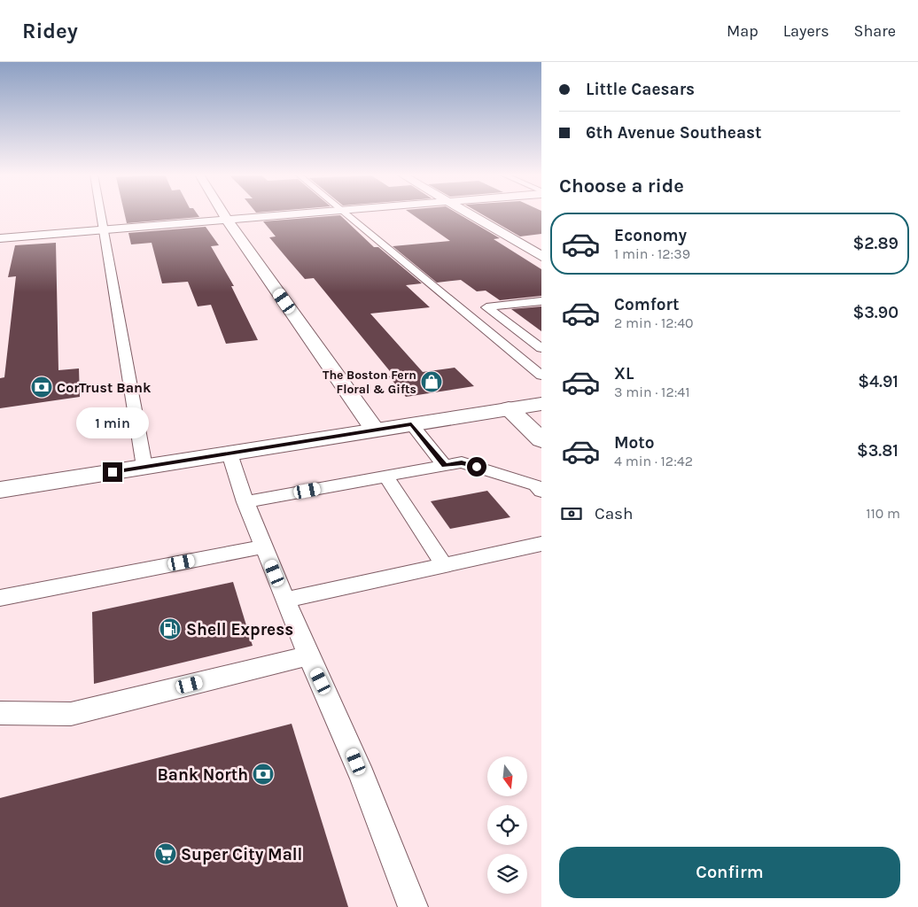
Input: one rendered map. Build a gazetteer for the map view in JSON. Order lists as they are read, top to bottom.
{
  "places": {
    "shop": ["The Boston Fern Floral & Gifts"],
    "bank": ["CorTrust Bank", "Bank North"],
    "fuel station": ["Shell Express"],
    "supermarket": ["Super City Mall"]
  },
  "north": "bottom",
  "page": {
    "header": "Ridey",
    "nav": ["Map", "Layers", "Share"],
    "banner": ["Little Caesars", "6th Avenue Southeast"],
    "heading": "Choose a ride",
    "list": [
      {
        "name": "Economy",
        "note": "1 min · 12:39",
        "value": "$2.89"
      },
      {
        "name": "Comfort",
        "note": "2 min · 12:40",
        "value": "$3.90"
      },
      {
        "name": "XL",
        "note": "3 min · 12:41",
        "value": "$4.91"
      },
      {
        "name": "Moto",
        "note": "4 min · 12:42",
        "value": "$3.81"
      }
    ],
    "bubble": "1 min",
    "pay": ["Cash", "110 m"],
    "buttons": "Confirm"
  }
}
